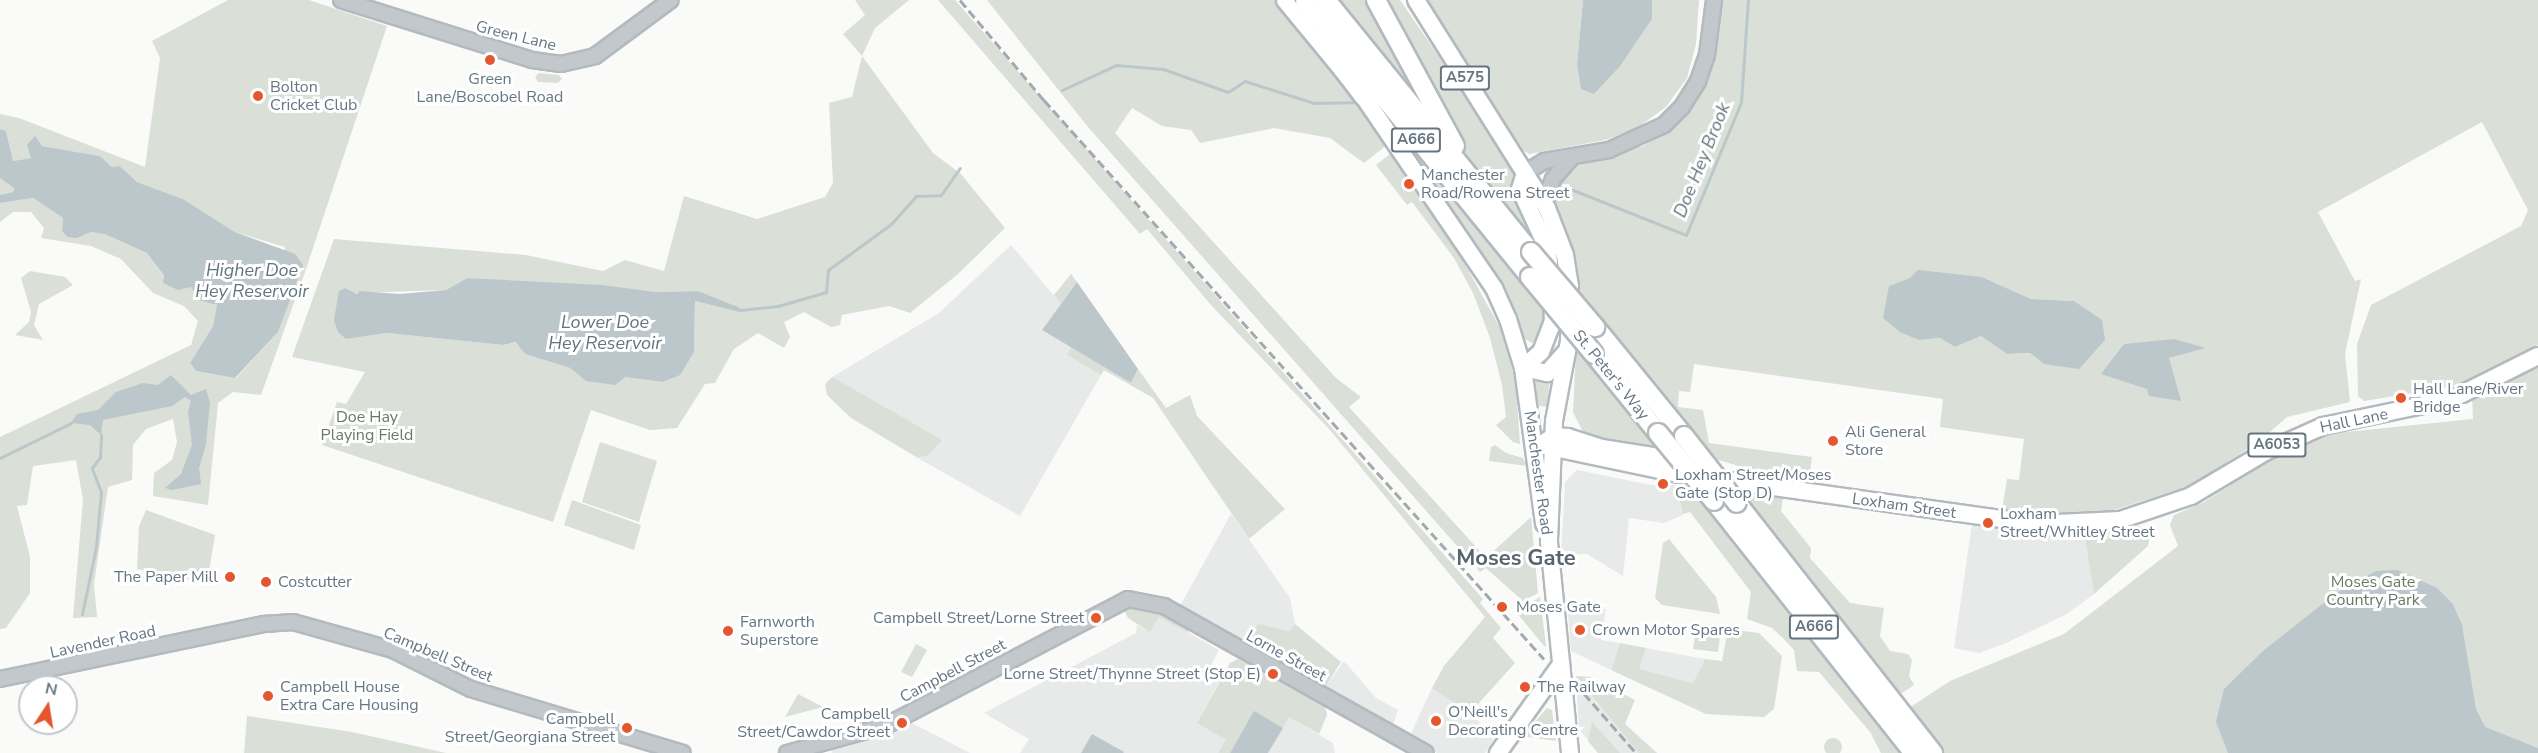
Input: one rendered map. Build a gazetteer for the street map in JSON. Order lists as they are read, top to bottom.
{
  "streets": {
    "highway": ["A666", "St. Peter's Way"],
    "main road": [
      "A575",
      "Hall Lane",
      "A6053",
      "Manchester Road",
      "Loxham Street"
    ],
    "street": [
      "Green Lane",
      "Lavender Road",
      "Campbell Street",
      "Lorne Street"
    ]
  },
  "crossings": [
    ["A575", "Manchester Road"],
    ["Hall Lane", "Loxham Street"],
    ["Lavender Road", "Campbell Street"],
    ["Campbell Street", "Lorne Street"]
  ],
  "districts": ["Moses Gate"],
  "water": ["Doe Hey Brook", "Higher Doe Hey Reservoir", "Lower Doe Hey Reservoir"],
  "parks": ["Doe Hay Playing Field", "Moses Gate Country Park"],
  "places": [
    "Green Lane/Boscobel Road",
    "Bolton Cricket Club",
    "Manchester Road/Rowena Street",
    "Hall Lane/River Bridge",
    "Ali General Store",
    "Loxham Street/Moses Gate (Stop D)",
    "Loxham Street/Whitley Street",
    "The Paper Mill",
    "Costcutter",
    "Moses Gate",
    "Campbell Street/Lorne Street",
    "Crown Motor Spares",
    "Farnworth Superstore",
    "Lorne Street/Thynne Street (Stop E)",
    "The Railway",
    "Campbell House Extra Care Housing",
    "O'Neill's Decorating Centre",
    "Campbell Street/Cawdor Street",
    "Campbell Street/Georgiana Street"
  ],
  "north": "top"
}
